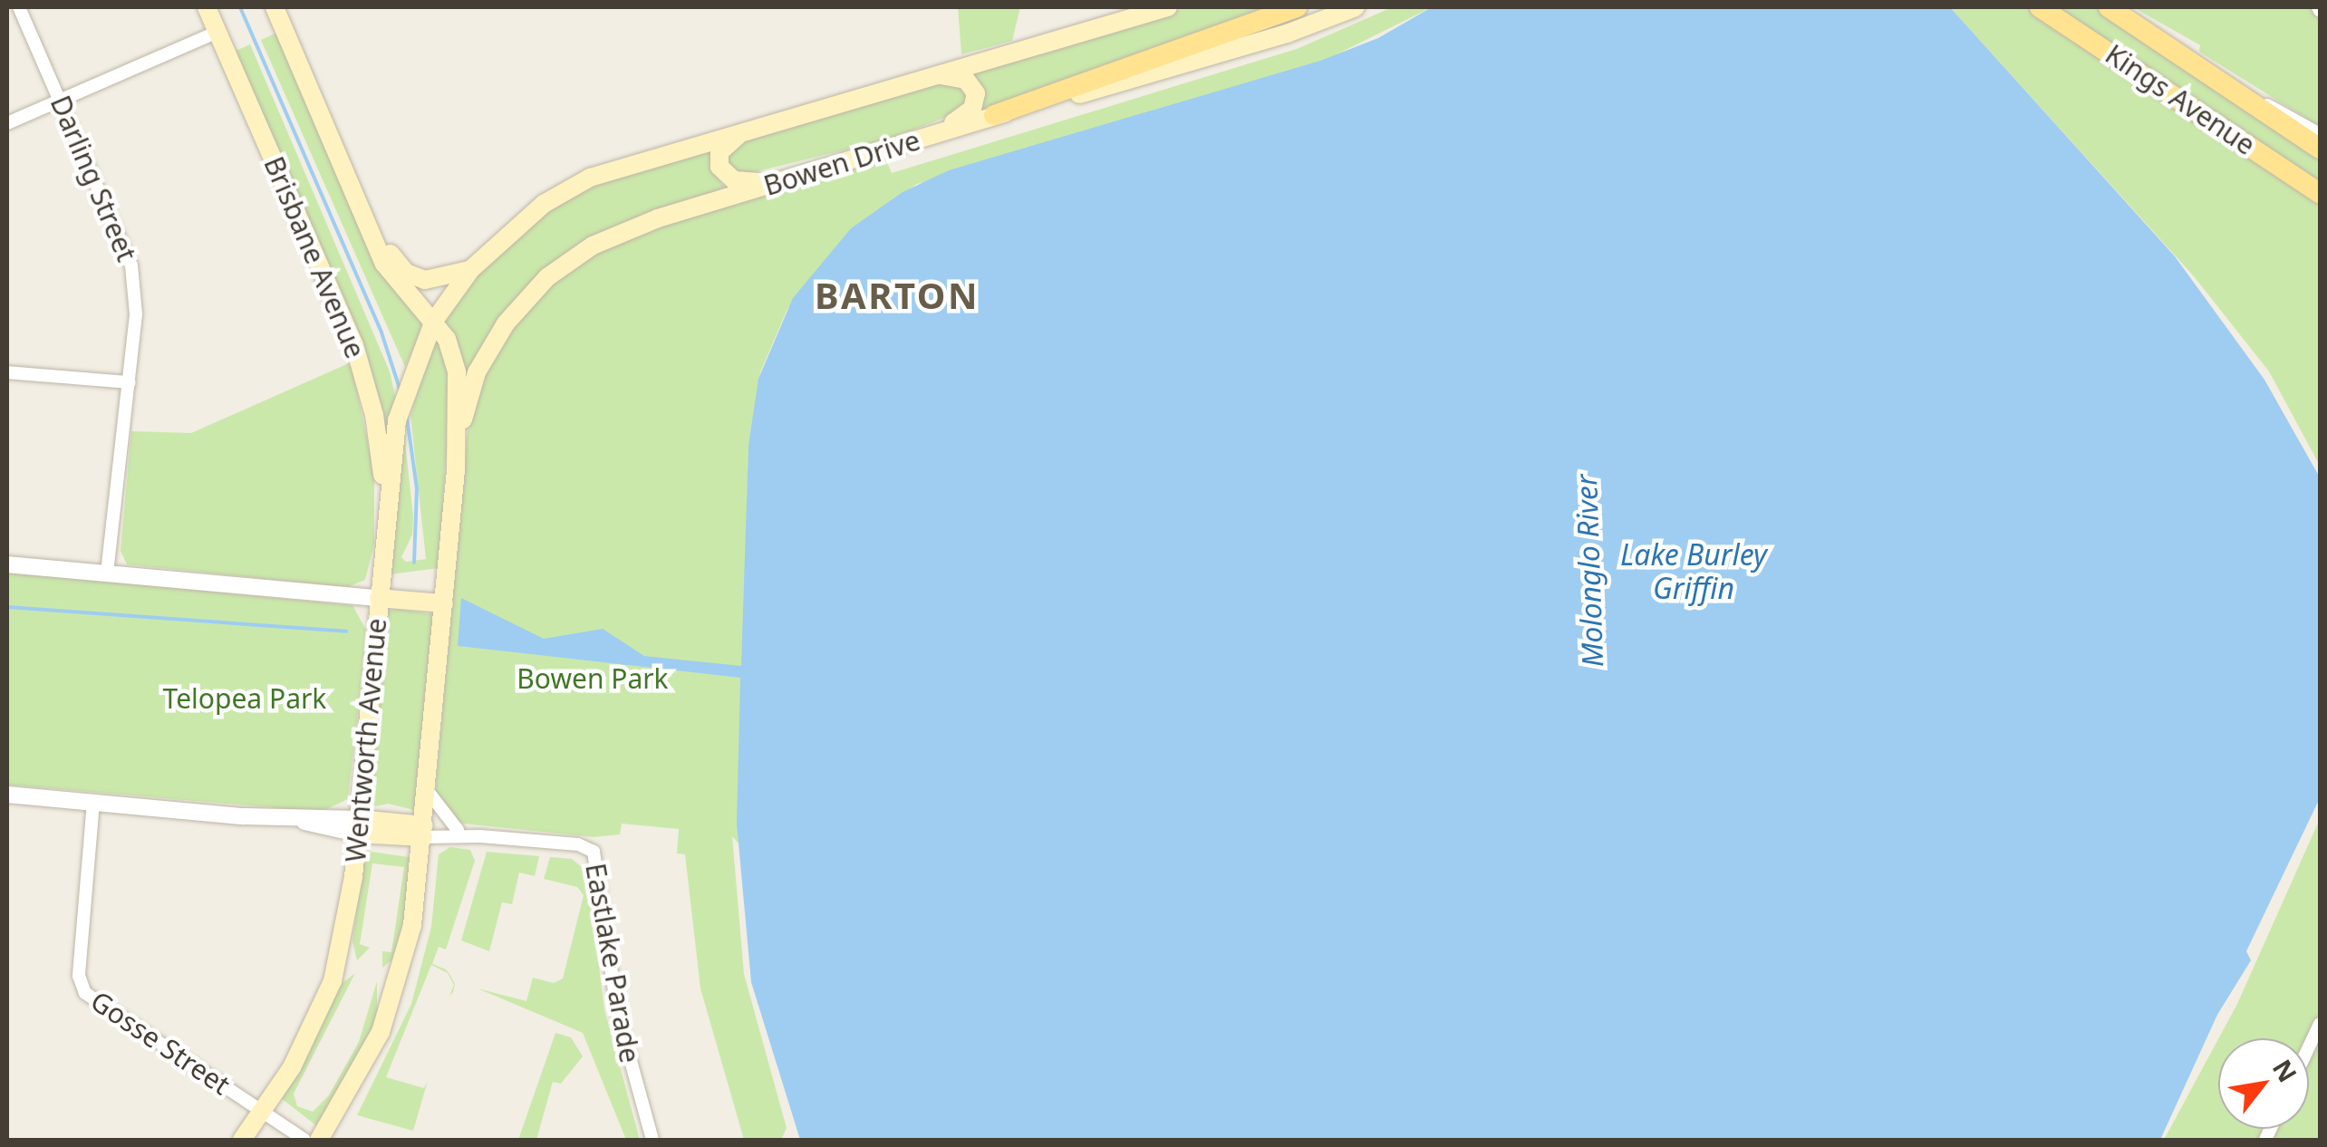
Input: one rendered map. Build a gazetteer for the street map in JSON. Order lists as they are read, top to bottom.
{
  "streets": {
    "main road": [
      "Kings Avenue",
      "Bowen Drive",
      "Brisbane Avenue",
      "Wentworth Avenue",
      "Eastlake Parade"
    ],
    "street": ["Darling Street", "Gosse Street"]
  },
  "crossings": [
    ["Brisbane Avenue", "Wentworth Avenue"],
    ["Wentworth Avenue", "Eastlake Parade"],
    ["Wentworth Avenue", "Gosse Street"]
  ],
  "districts": ["BARTON"],
  "water": ["Lake Burley Griffin", "Molonglo River"],
  "parks": ["Bowen Park", "Telopea Park"],
  "north": "top right"
}
